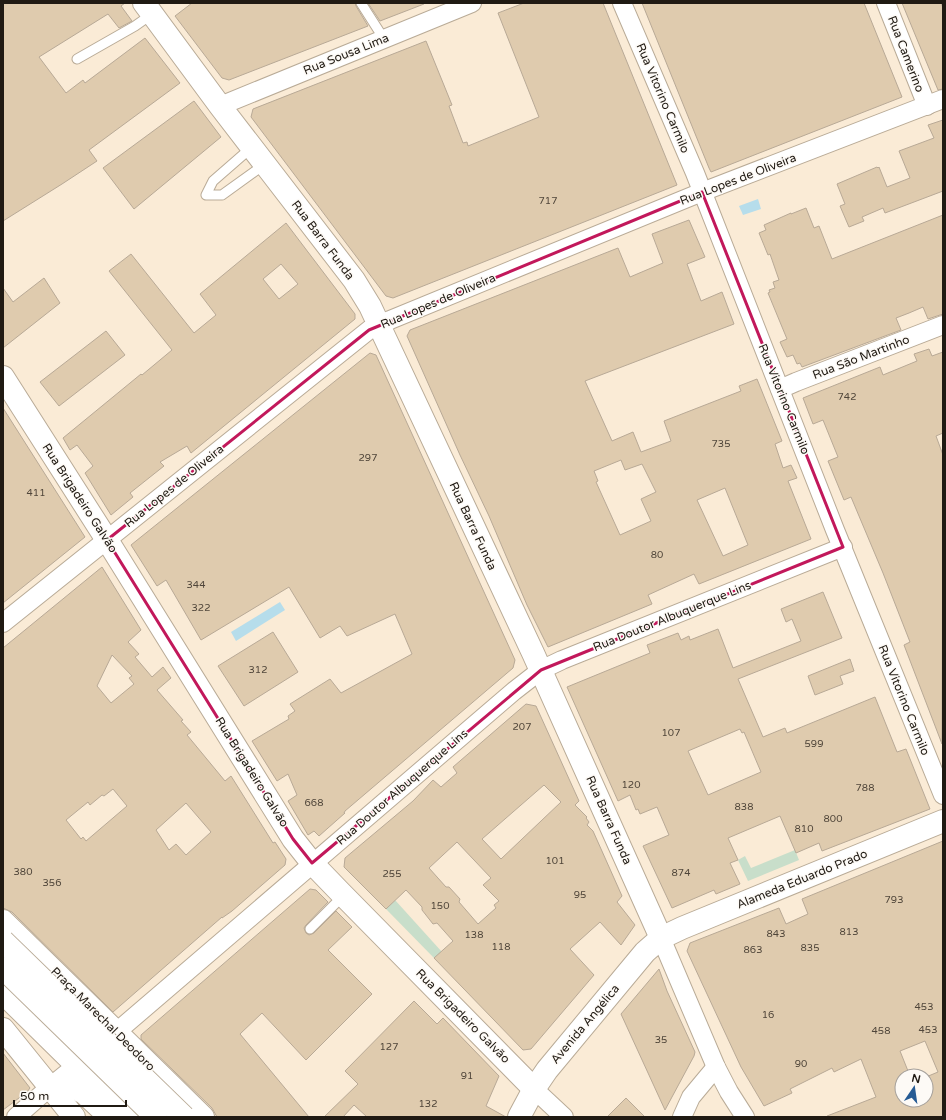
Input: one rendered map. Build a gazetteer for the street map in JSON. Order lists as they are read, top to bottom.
{
  "streets": {
    "main road": [
      "Rua Barra Funda",
      "Rua Brigadeiro Galvão",
      "Alameda Eduardo Prado",
      "Praça Marechal Deodoro",
      "Avenida Angélica"
    ],
    "street": [
      "Rua Sousa Lima",
      "Rua Camerino",
      "Rua Vitorino Carmilo",
      "Rua Lopes de Oliveira",
      "Rua São Martinho",
      "Rua Doutor Albuquerque Lins"
    ]
  },
  "crossings": [
    ["Rua Sousa Lima", "Rua Barra Funda"],
    ["Rua Camerino", "Rua Lopes de Oliveira"],
    ["Rua Vitorino Carmilo", "Rua Lopes de Oliveira"],
    ["Rua Vitorino Carmilo", "Rua São Martinho"],
    ["Rua Vitorino Carmilo", "Rua Doutor Albuquerque Lins"],
    ["Rua Lopes de Oliveira", "Rua Barra Funda"],
    ["Rua Lopes de Oliveira", "Rua Brigadeiro Galvão"],
    ["Rua Barra Funda", "Rua Doutor Albuquerque Lins"],
    ["Rua Barra Funda", "Alameda Eduardo Prado"],
    ["Rua Barra Funda", "Avenida Angélica"],
    ["Rua Brigadeiro Galvão", "Rua Doutor Albuquerque Lins"],
    ["Rua Brigadeiro Galvão", "Avenida Angélica"],
    ["Rua Doutor Albuquerque Lins", "Praça Marechal Deodoro"],
    ["Alameda Eduardo Prado", "Avenida Angélica"]
  ],
  "house_numbers": [
    "717",
    "742",
    "735",
    "297",
    "411",
    "80",
    "344",
    "322",
    "312",
    "207",
    "107",
    "599",
    "120",
    "788",
    "668",
    "838",
    "800",
    "810",
    "101",
    "380",
    "874",
    "255",
    "356",
    "95",
    "793",
    "150",
    "813",
    "843",
    "138",
    "118",
    "835",
    "863",
    "453",
    "16",
    "453",
    "458",
    "35",
    "127",
    "90",
    "91",
    "132"
  ],
  "scale_bar": "50 m",
  "north": "top"
}
